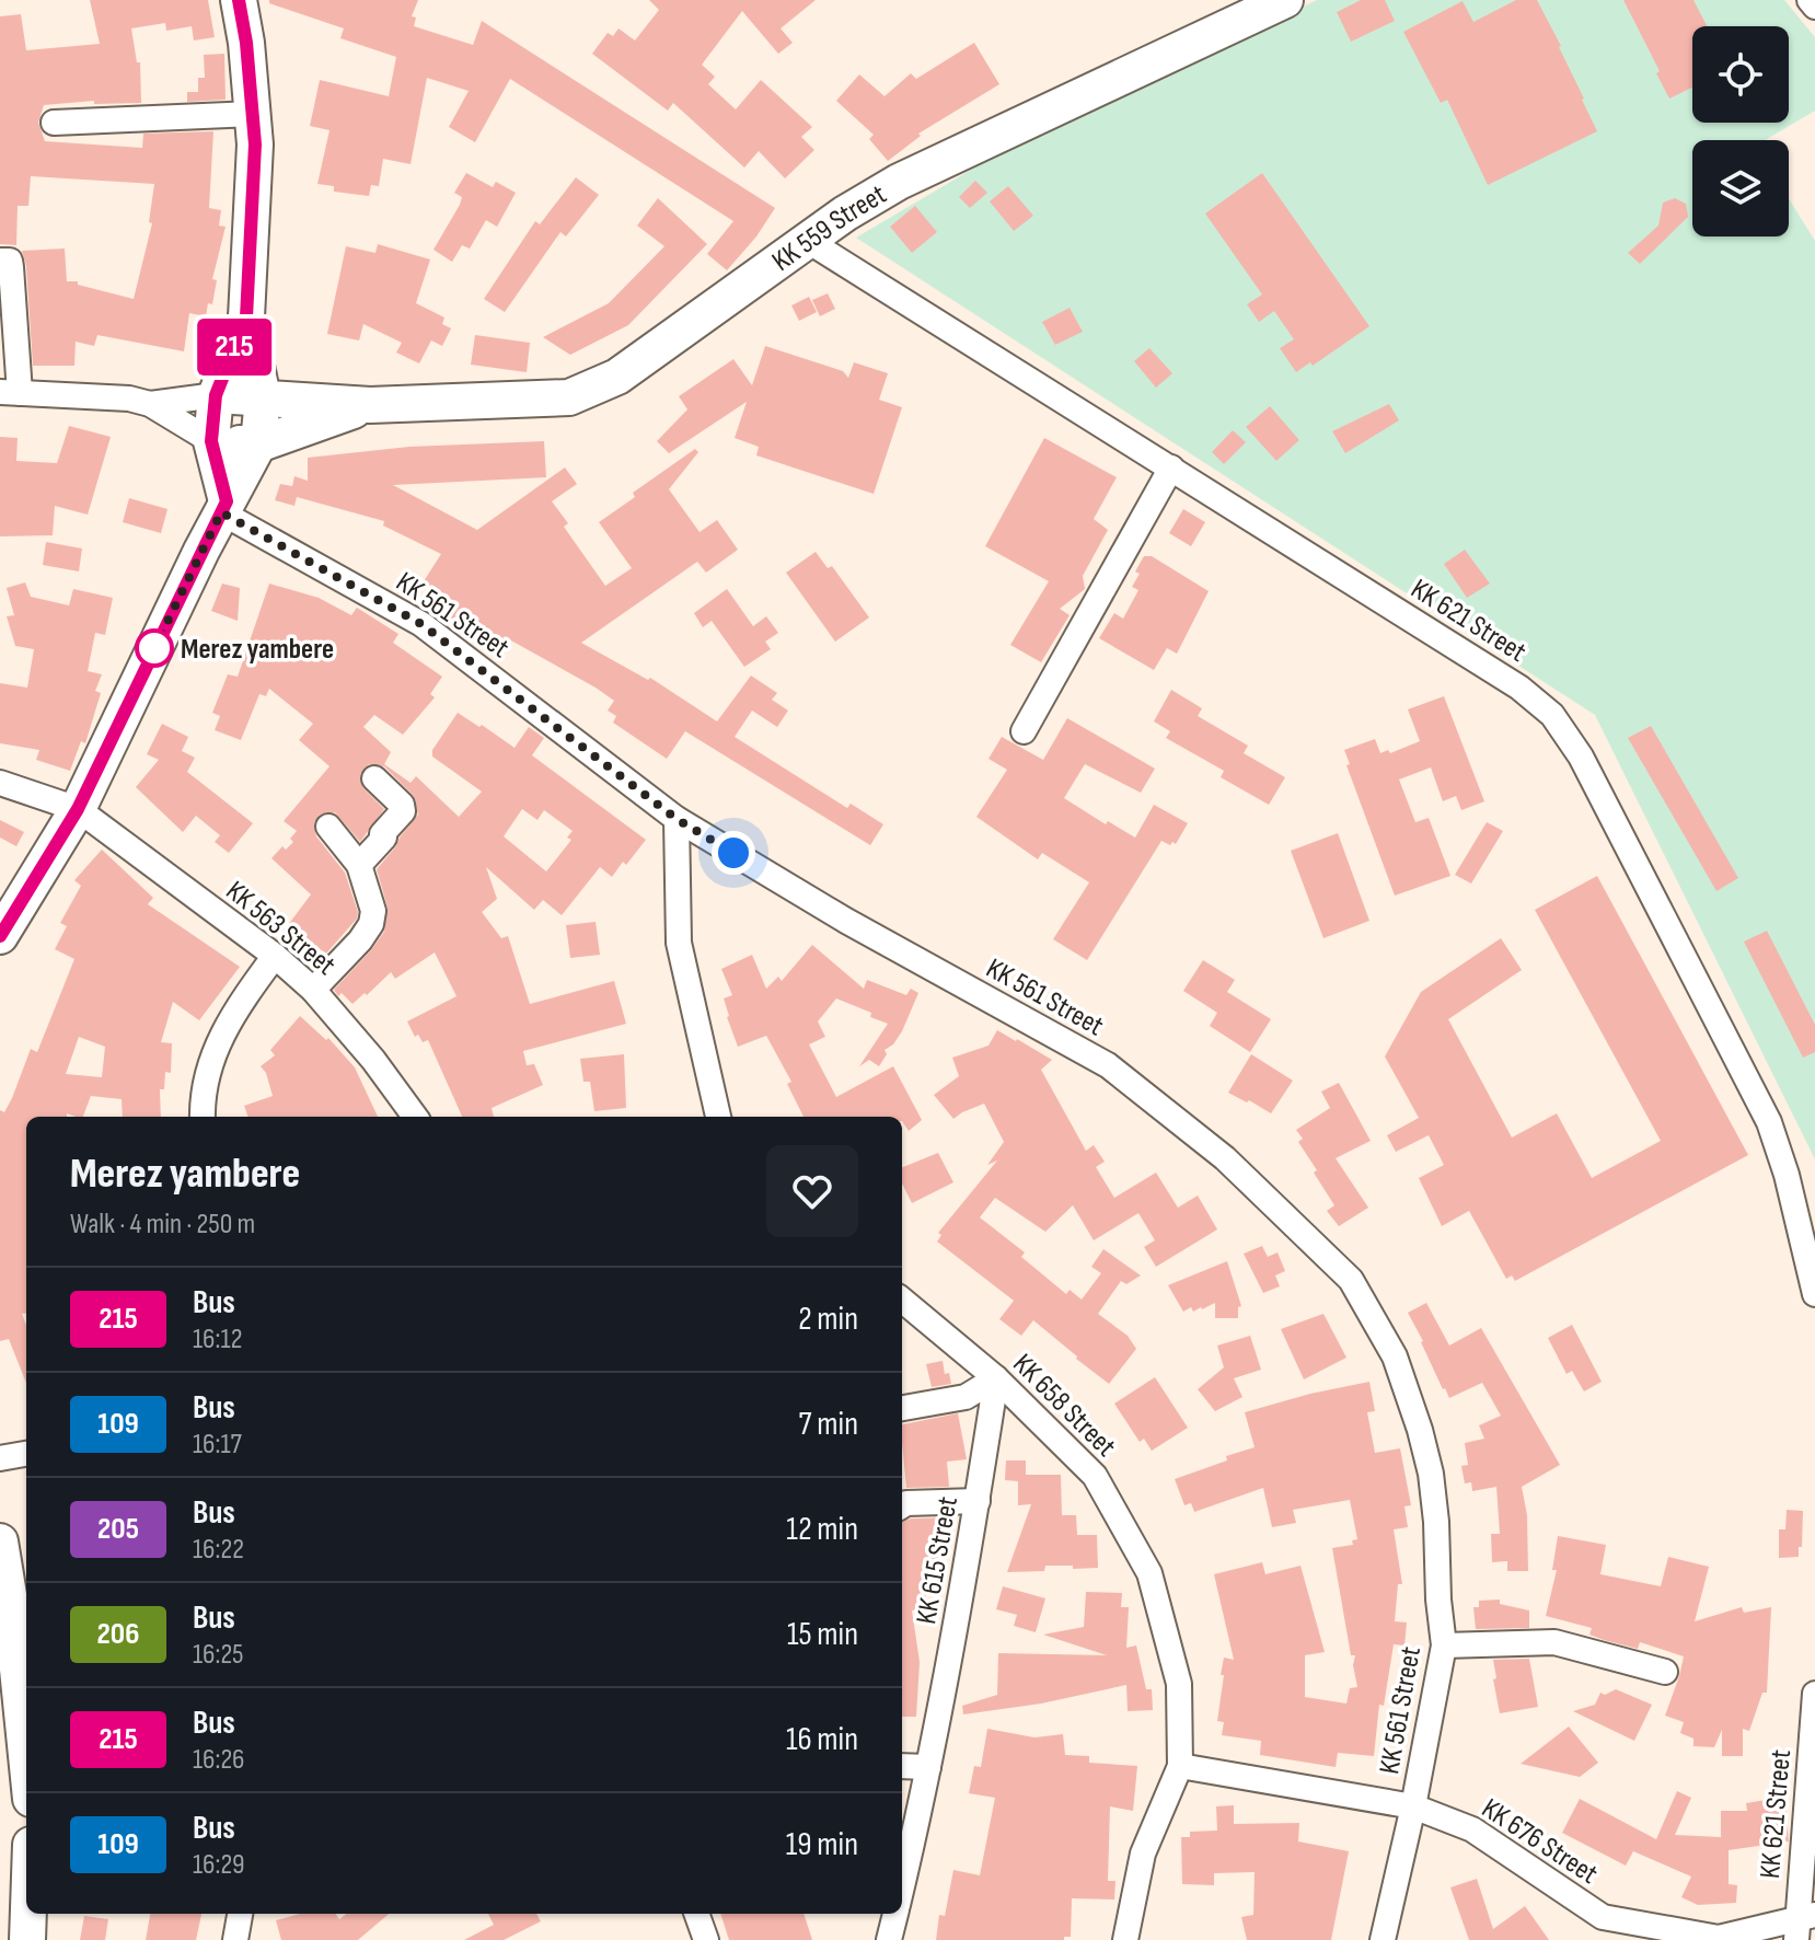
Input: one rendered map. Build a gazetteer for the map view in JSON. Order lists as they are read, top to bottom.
{
  "streets": {
    "main road": ["KK 559 Street"],
    "street": [
      "KK 561 Street",
      "KK 621 Street",
      "KK 563 Street",
      "KK 658 Street",
      "KK 615 Street",
      "KK 676 Street"
    ]
  },
  "crossings": [
    ["KK 559 Street", "KK 621 Street"],
    ["KK 561 Street", "KK 676 Street"],
    ["KK 621 Street", "KK 676 Street"],
    ["KK 658 Street", "KK 615 Street"],
    ["KK 658 Street", "KK 676 Street"]
  ],
  "places": ["Merez yambere"],
  "lines": ["bus line 215"],
  "page": {
    "on_map": "215",
    "heading": ["Merez yambere", "Walk · 4 min · 250 m"],
    "list": [
      {
        "mark": "215",
        "name": "Bus",
        "note": "16:12",
        "value": "2 min"
      },
      {
        "mark": "109",
        "name": "Bus",
        "note": "16:17",
        "value": "7 min"
      },
      {
        "mark": "205",
        "name": "Bus",
        "note": "16:22",
        "value": "12 min"
      },
      {
        "mark": "206",
        "name": "Bus",
        "note": "16:25",
        "value": "15 min"
      },
      {
        "mark": "215",
        "name": "Bus",
        "note": "16:26",
        "value": "16 min"
      },
      {
        "mark": "109",
        "name": "Bus",
        "note": "16:29",
        "value": "19 min"
      }
    ]
  }
}
